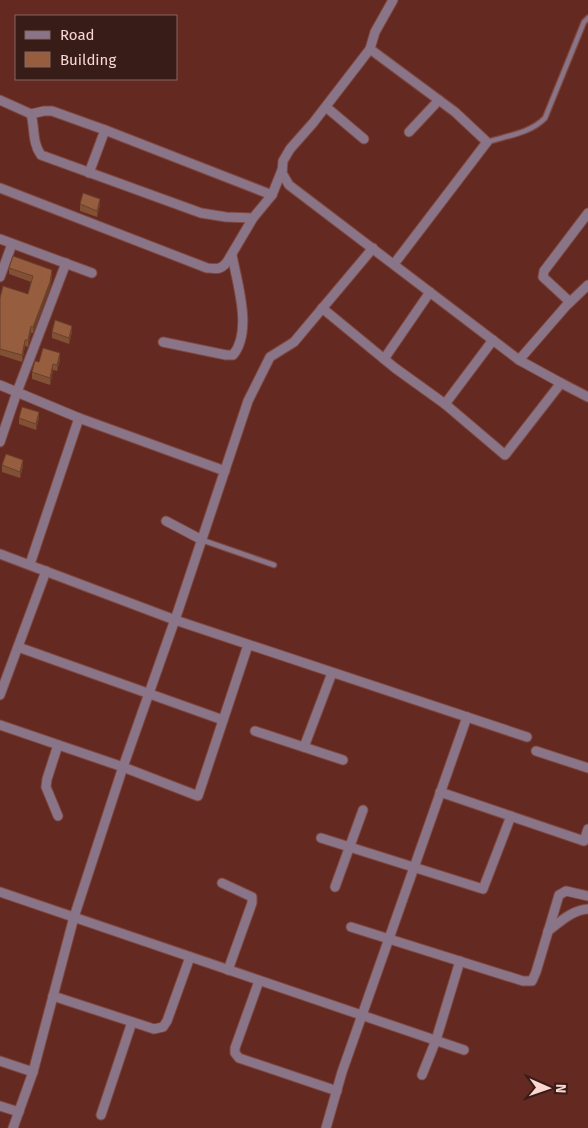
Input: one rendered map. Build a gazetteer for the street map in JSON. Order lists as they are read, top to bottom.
{
  "legend": ["Road", "Building"],
  "north": "right"
}
